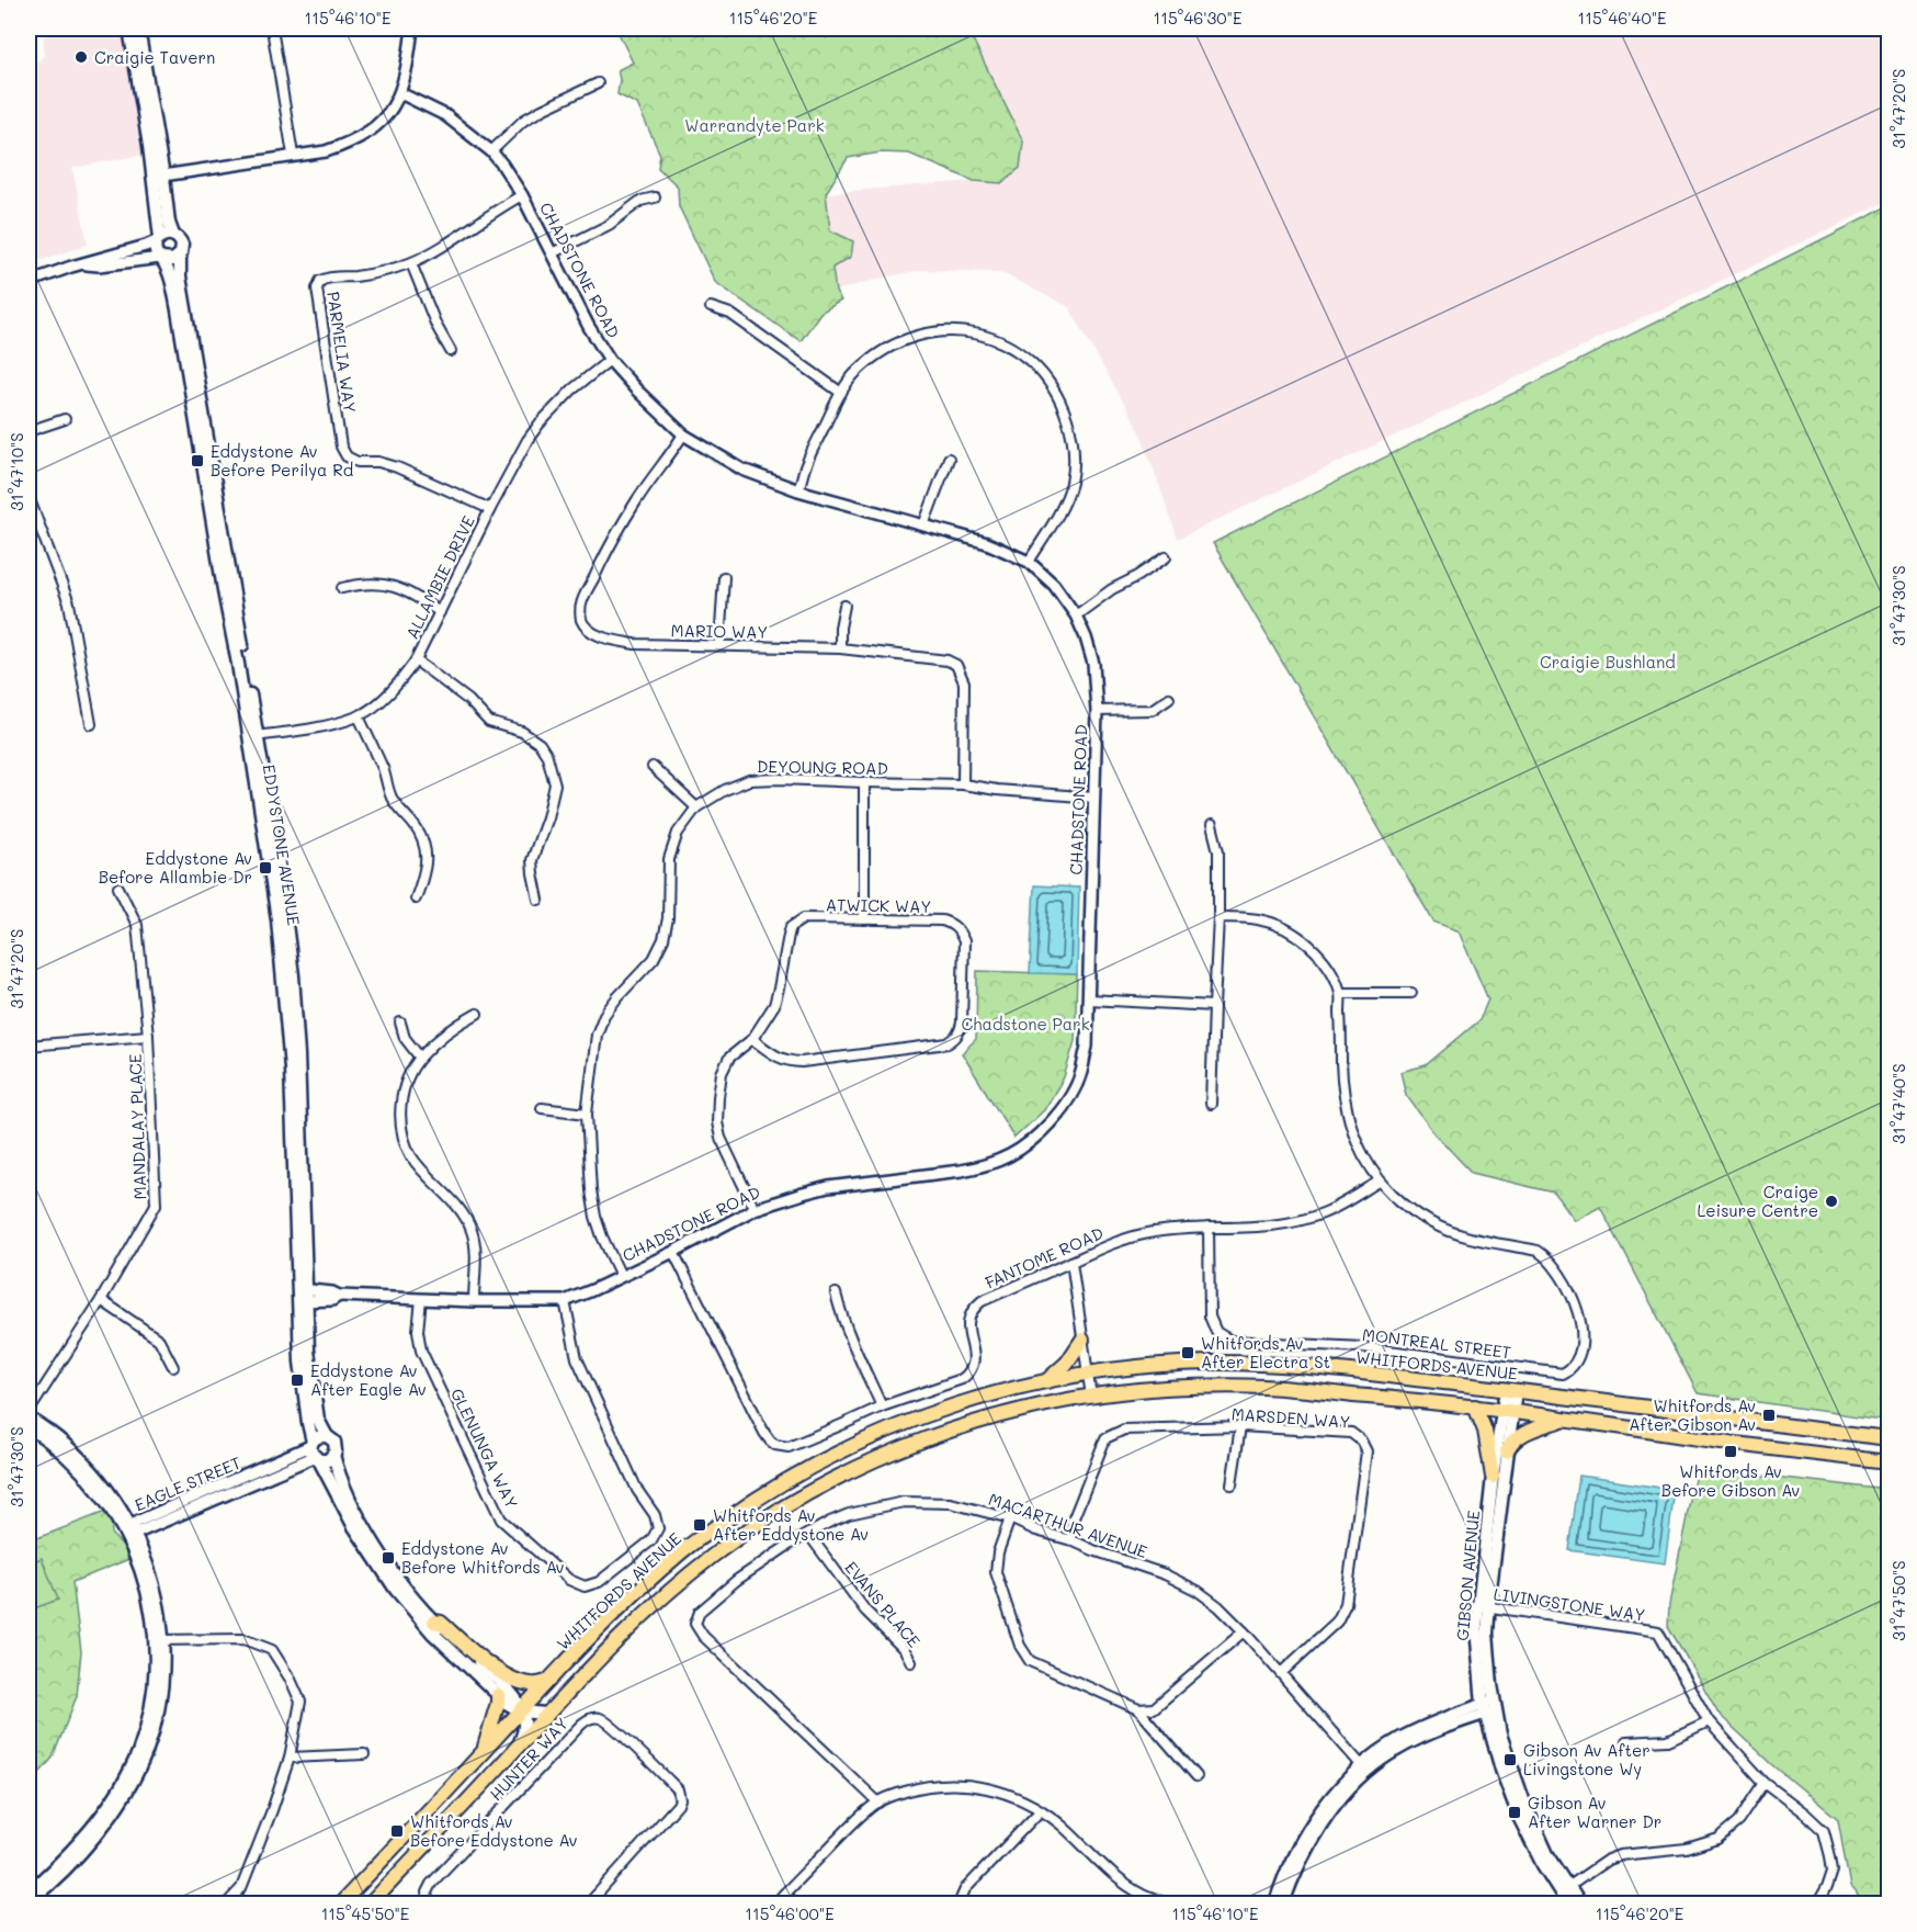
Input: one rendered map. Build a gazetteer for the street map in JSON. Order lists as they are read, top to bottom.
{
  "streets": {
    "main road": ["EDDYSTONE AVENUE", "WHITFORDS AVENUE", "GIBSON AVENUE"],
    "street": [
      "CHADSTONE ROAD",
      "PARMELIA WAY",
      "ALLAMBIE DRIVE",
      "MARIO WAY",
      "DEYOUNG ROAD",
      "ATWICK WAY",
      "MANDALAY PLACE",
      "FANTOME ROAD",
      "MONTREAL STREET",
      "MARSDEN WAY",
      "GLENUNGA WAY",
      "EAGLE STREET",
      "MACARTHUR AVENUE",
      "EVANS PLACE",
      "LIVINGSTONE WAY",
      "HUNTER WAY"
    ]
  },
  "crossings": [
    ["CHADSTONE ROAD", "PARMELIA WAY"],
    ["CHADSTONE ROAD", "ALLAMBIE DRIVE"],
    ["CHADSTONE ROAD", "MARIO WAY"],
    ["CHADSTONE ROAD", "DEYOUNG ROAD"],
    ["CHADSTONE ROAD", "EDDYSTONE AVENUE"],
    ["CHADSTONE ROAD", "ATWICK WAY"],
    ["CHADSTONE ROAD", "FANTOME ROAD"],
    ["CHADSTONE ROAD", "GLENUNGA WAY"],
    ["PARMELIA WAY", "ALLAMBIE DRIVE"],
    ["ALLAMBIE DRIVE", "EDDYSTONE AVENUE"],
    ["MARIO WAY", "DEYOUNG ROAD"],
    ["EDDYSTONE AVENUE", "WHITFORDS AVENUE"],
    ["EDDYSTONE AVENUE", "EAGLE STREET"],
    ["FANTOME ROAD", "MONTREAL STREET"],
    ["WHITFORDS AVENUE", "GIBSON AVENUE"],
    ["MARSDEN WAY", "MACARTHUR AVENUE"],
    ["MACARTHUR AVENUE", "EVANS PLACE"],
    ["GIBSON AVENUE", "LIVINGSTONE WAY"]
  ],
  "parks": ["Warrandyte Park", "Craigie Bushland", "Chadstone Park"],
  "places": {
    "other": ["Craigie Tavern", "Craige Leisure Centre"],
    "transit": [
      "Eddystone Av Before Perilya Rd",
      "Eddystone Av Before Allambie Dr",
      "Whitfords Av After Electra St",
      "Eddystone Av After Eagle Av",
      "Whitfords Av After Gibson Av",
      "Whitfords Av Before Gibson Av",
      "Whitfords Av After Eddystone Av",
      "Eddystone Av Before Whitfords Av",
      "Gibson Av After Livingstone Wy",
      "Gibson Av After Warner Dr",
      "Whitfords Av Before Eddystone Av"
    ]
  },
  "coordinates": [
    "115°46'10\"E",
    "115°46'20\"E",
    "115°46'30\"E",
    "115°46'40\"E",
    "31°47'20\"S",
    "31°47'10\"S",
    "31°47'30\"S",
    "31°47'40\"S",
    "31°47'50\"S",
    "115°45'50\"E",
    "115°46'00\"E"
  ]
}
